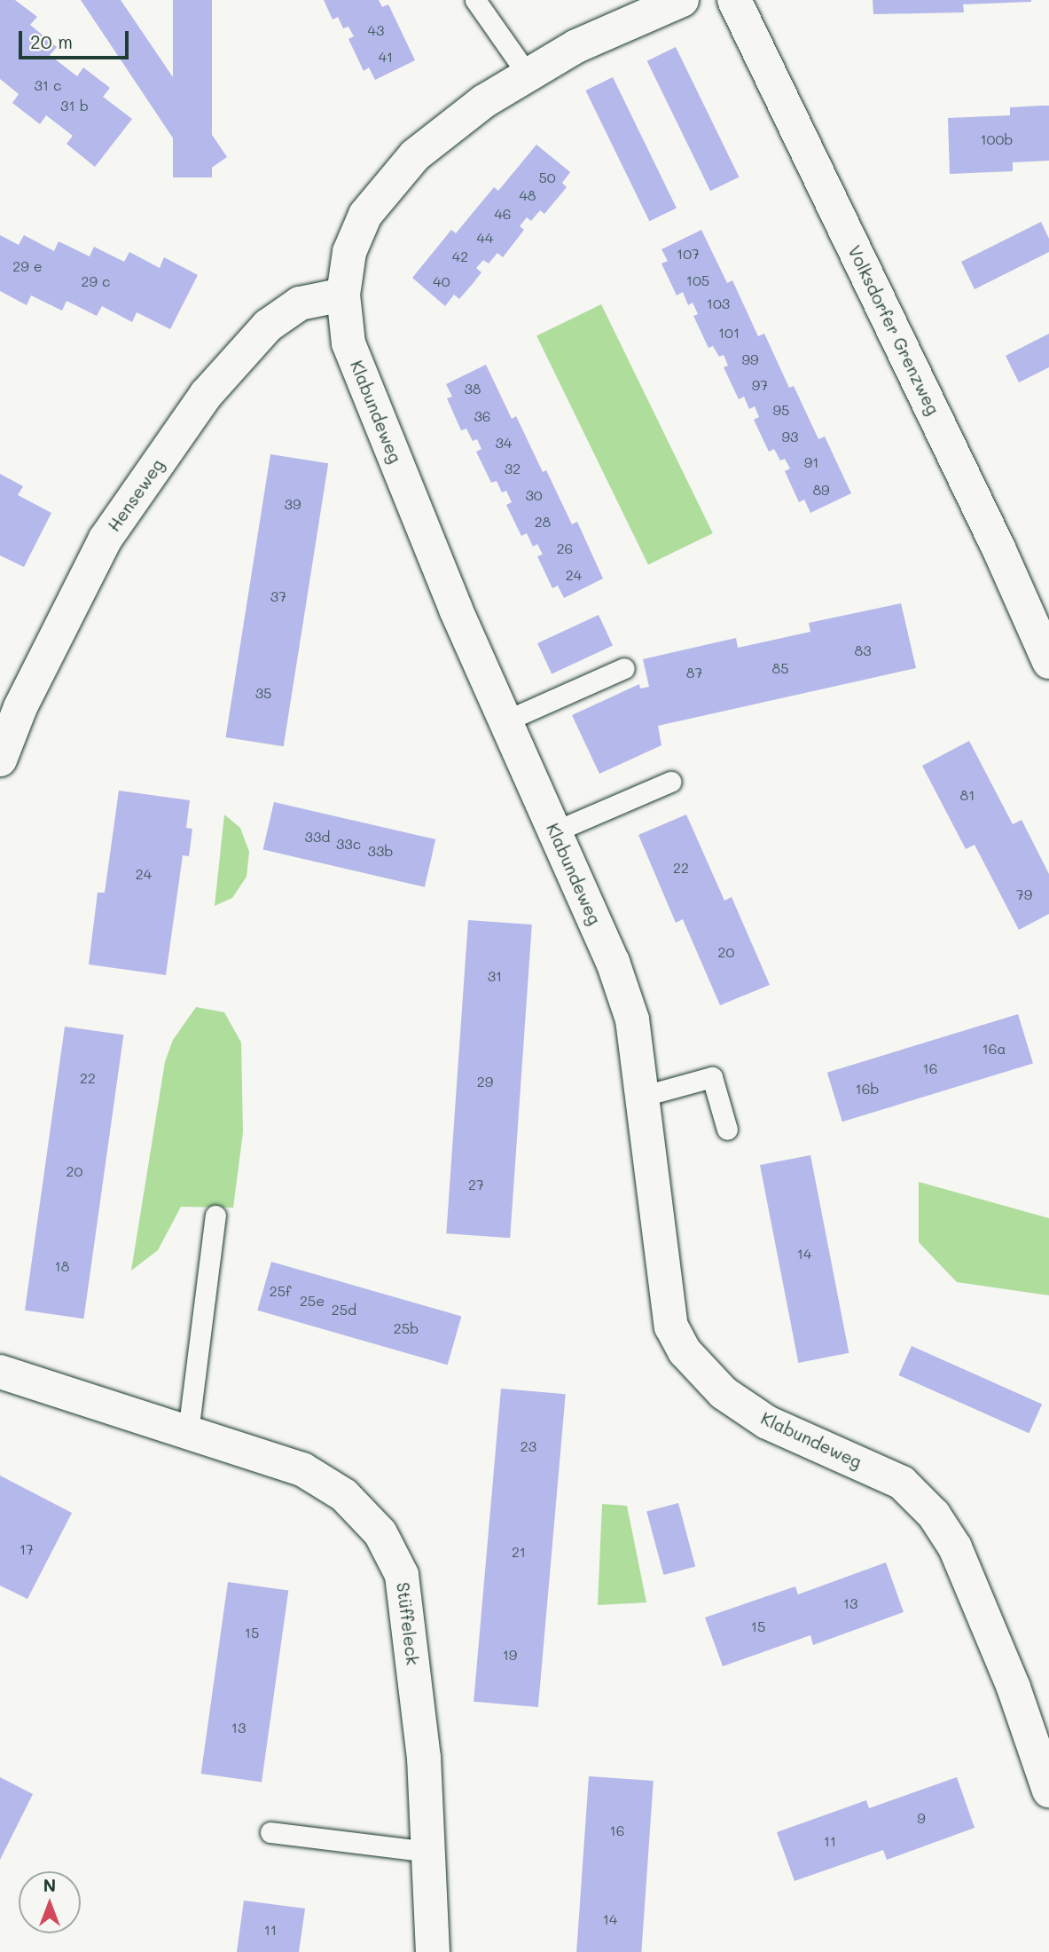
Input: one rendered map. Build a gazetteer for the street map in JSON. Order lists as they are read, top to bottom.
{
  "streets": {
    "street": [
      "Volksdorfer Grenzweg",
      "Klabundeweg",
      "Henseweg",
      "Stüffeleck"
    ]
  },
  "crossings": [
    ["Klabundeweg", "Henseweg"]
  ],
  "house_numbers": [
    "43",
    "41",
    "31 c",
    "31 b",
    "100b",
    "50",
    "48",
    "46",
    "44",
    "107",
    "42",
    "29 e",
    "105",
    "29 c",
    "40",
    "103",
    "101",
    "99",
    "97",
    "38",
    "95",
    "36",
    "93",
    "34",
    "91",
    "32",
    "89",
    "30",
    "39",
    "28",
    "26",
    "24",
    "37",
    "83",
    "85",
    "87",
    "35",
    "81",
    "33d",
    "33c",
    "33b",
    "22",
    "24",
    "79",
    "20",
    "31",
    "16a",
    "16",
    "22",
    "29",
    "16b",
    "20",
    "27",
    "14",
    "18",
    "25f",
    "25e",
    "25d",
    "25b",
    "23",
    "17",
    "21",
    "13",
    "15",
    "15",
    "19",
    "13",
    "9",
    "16",
    "11",
    "14",
    "11"
  ],
  "scale_bar": "20 m",
  "north": "top"
}
